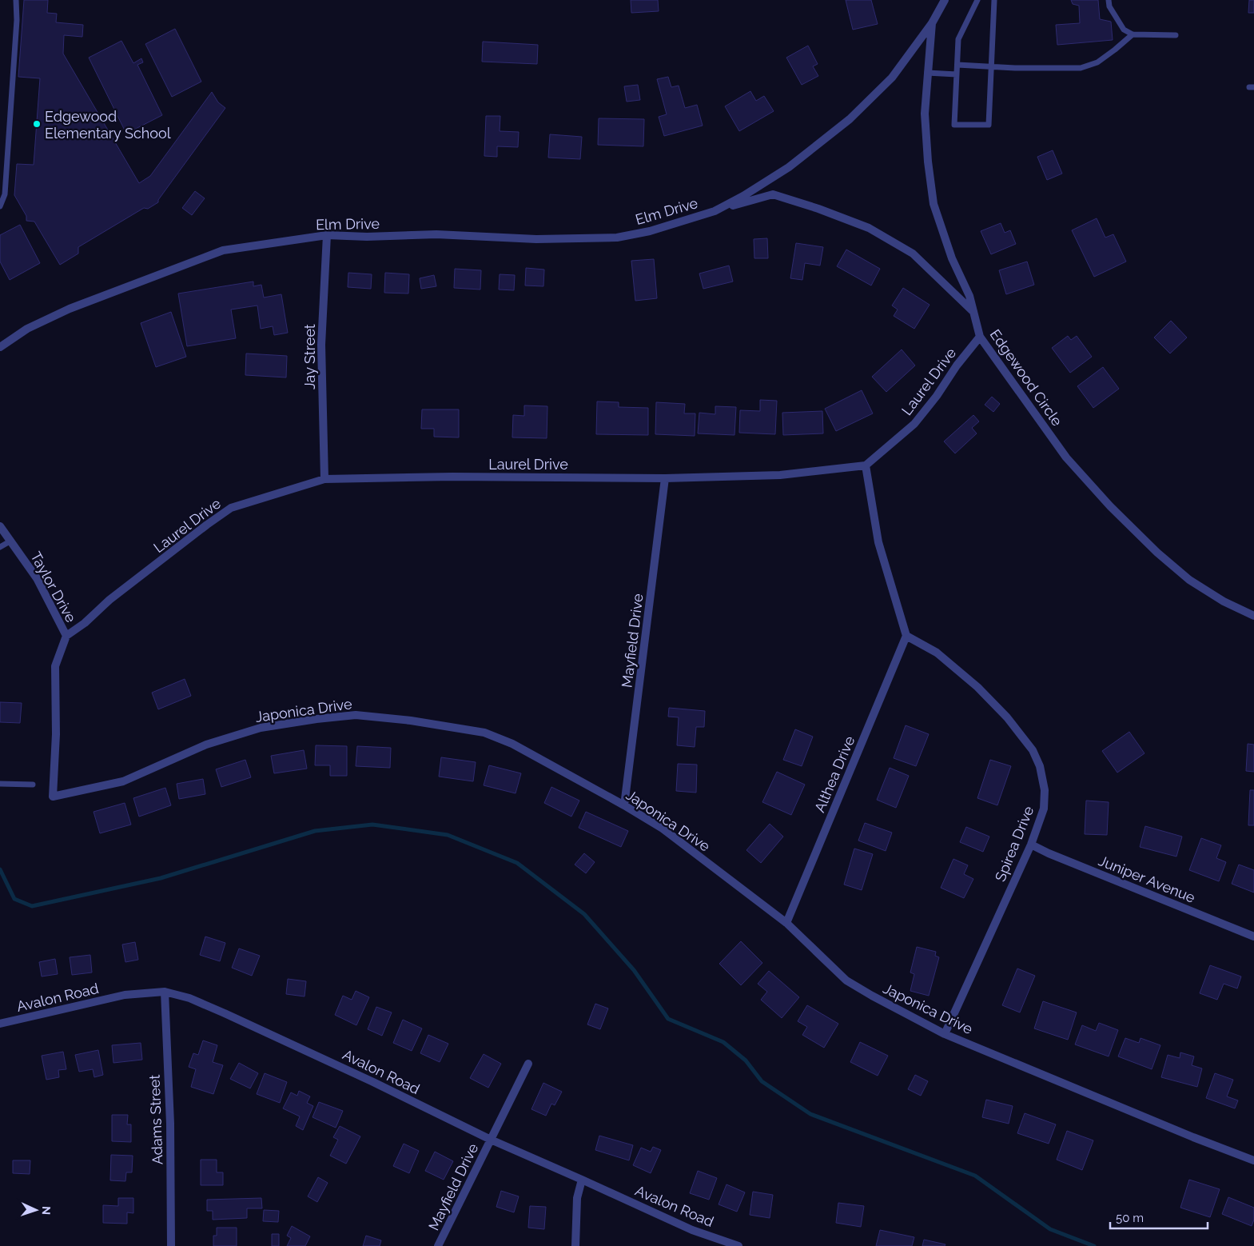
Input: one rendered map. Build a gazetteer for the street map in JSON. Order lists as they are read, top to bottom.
{
  "streets": {
    "street": [
      "Elm Drive",
      "Jay Street",
      "Edgewood Circle",
      "Laurel Drive",
      "Taylor Drive",
      "Mayfield Drive",
      "Japonica Drive",
      "Althea Drive",
      "Spirea Drive",
      "Juniper Avenue",
      "Avalon Road",
      "Adams Street"
    ]
  },
  "crossings": [
    ["Elm Drive", "Jay Street"],
    ["Elm Drive", "Edgewood Circle"],
    ["Jay Street", "Laurel Drive"],
    ["Edgewood Circle", "Laurel Drive"],
    ["Laurel Drive", "Taylor Drive"],
    ["Laurel Drive", "Mayfield Drive"],
    ["Taylor Drive", "Japonica Drive"],
    ["Mayfield Drive", "Japonica Drive"],
    ["Mayfield Drive", "Avalon Road"],
    ["Japonica Drive", "Althea Drive"],
    ["Japonica Drive", "Spirea Drive"],
    ["Althea Drive", "Spirea Drive"],
    ["Spirea Drive", "Juniper Avenue"],
    ["Avalon Road", "Adams Street"]
  ],
  "places": ["Edgewood Elementary School"],
  "scale_bar": "50 m",
  "north": "right"
}
